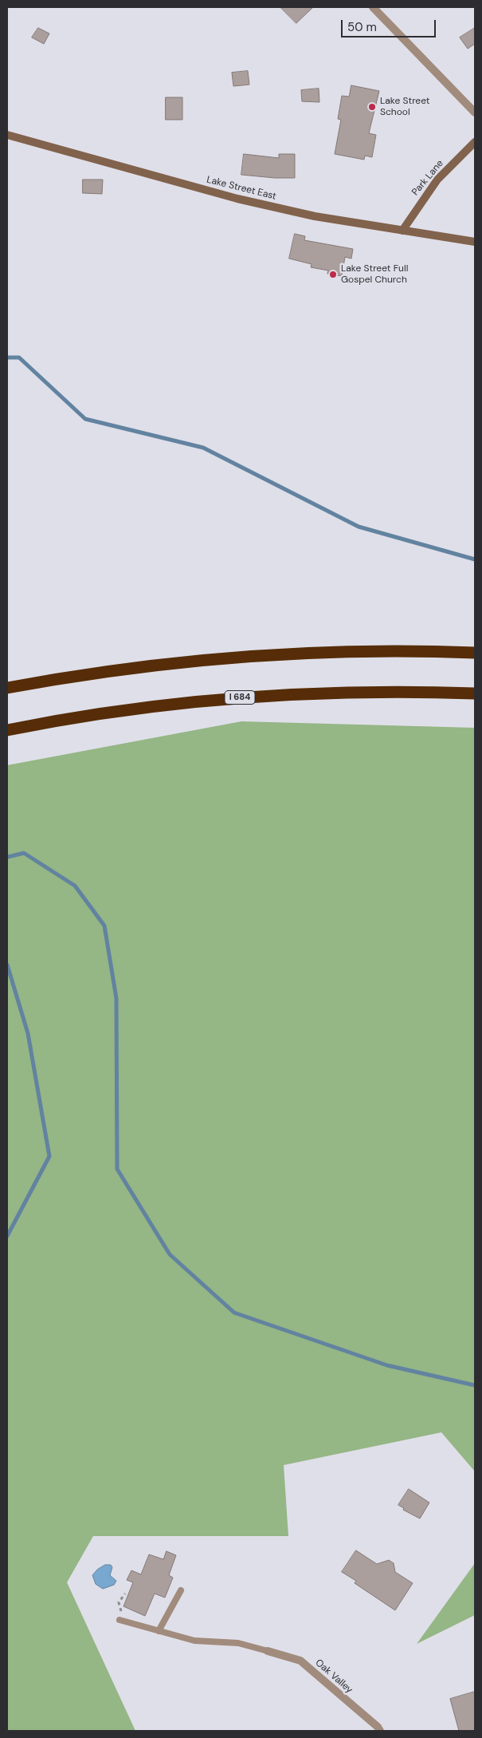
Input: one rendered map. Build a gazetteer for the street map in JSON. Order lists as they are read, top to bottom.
{
  "streets": {
    "highway": ["I 684"],
    "main road": ["Park Lane", "Lake Street East"],
    "street": ["Oak Valley"]
  },
  "crossings": [
    ["Park Lane", "Lake Street East"]
  ],
  "places": ["Lake Street School", "Lake Street Full Gospel Church"],
  "scale_bar": "50 m"
}
